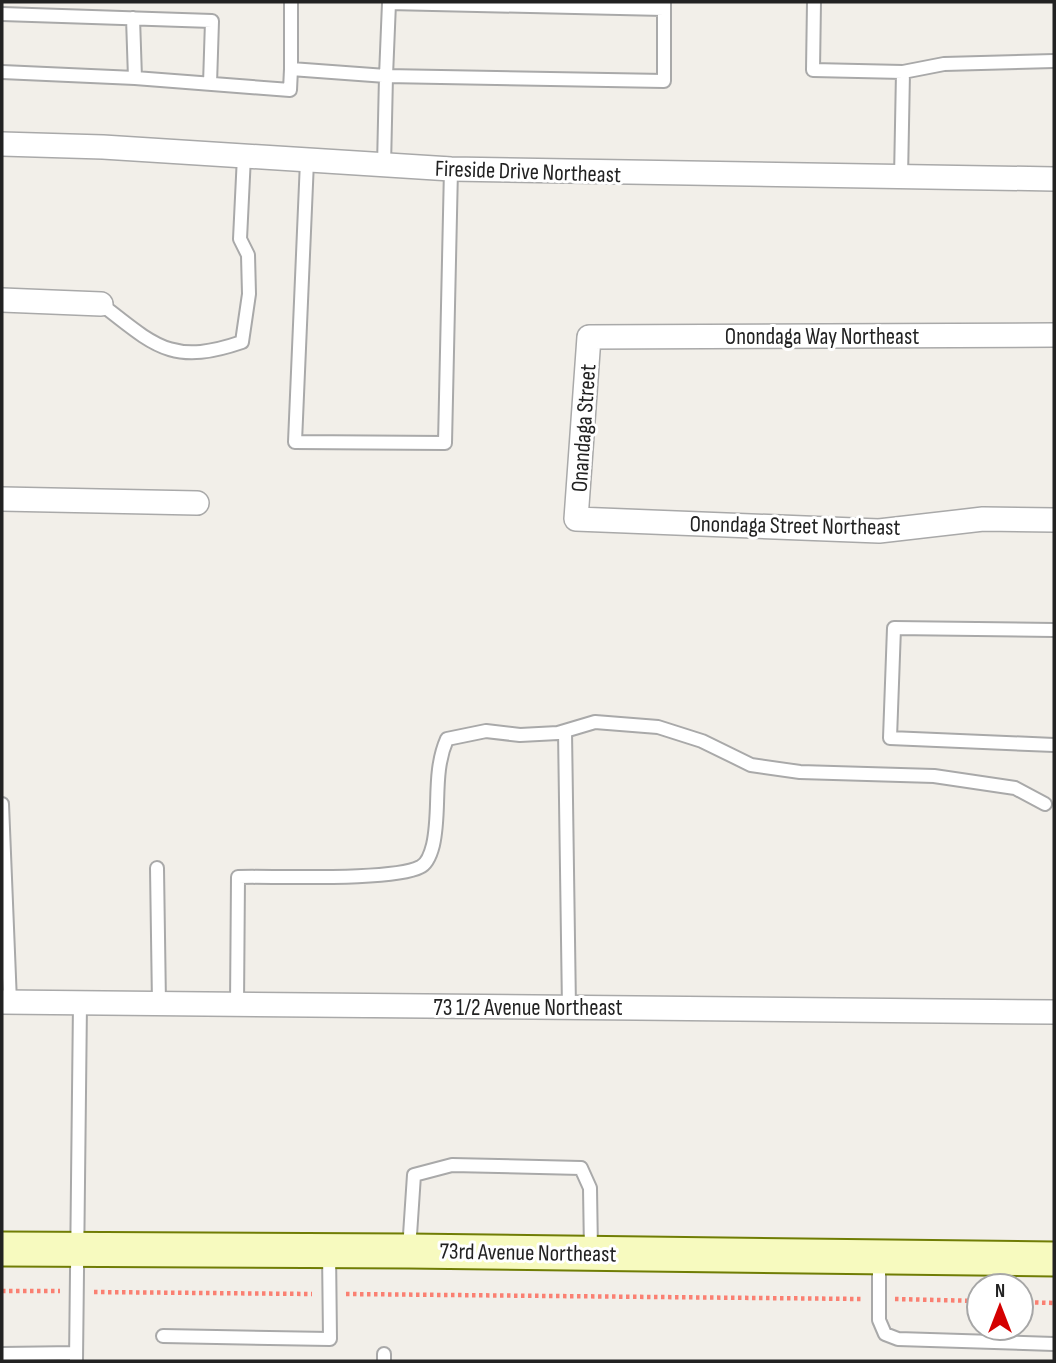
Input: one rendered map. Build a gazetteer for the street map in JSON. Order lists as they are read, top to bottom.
{
  "streets": {
    "street": [
      "Fireside Drive Northeast",
      "Onondaga Way Northeast",
      "Onandaga Street",
      "Onondaga Street Northeast",
      "73 1/2 Avenue Northeast",
      "73rd Avenue Northeast"
    ]
  },
  "crossings": [
    ["Onondaga Way Northeast", "Onandaga Street"],
    ["Onandaga Street", "Onondaga Street Northeast"]
  ],
  "north": "top"
}
